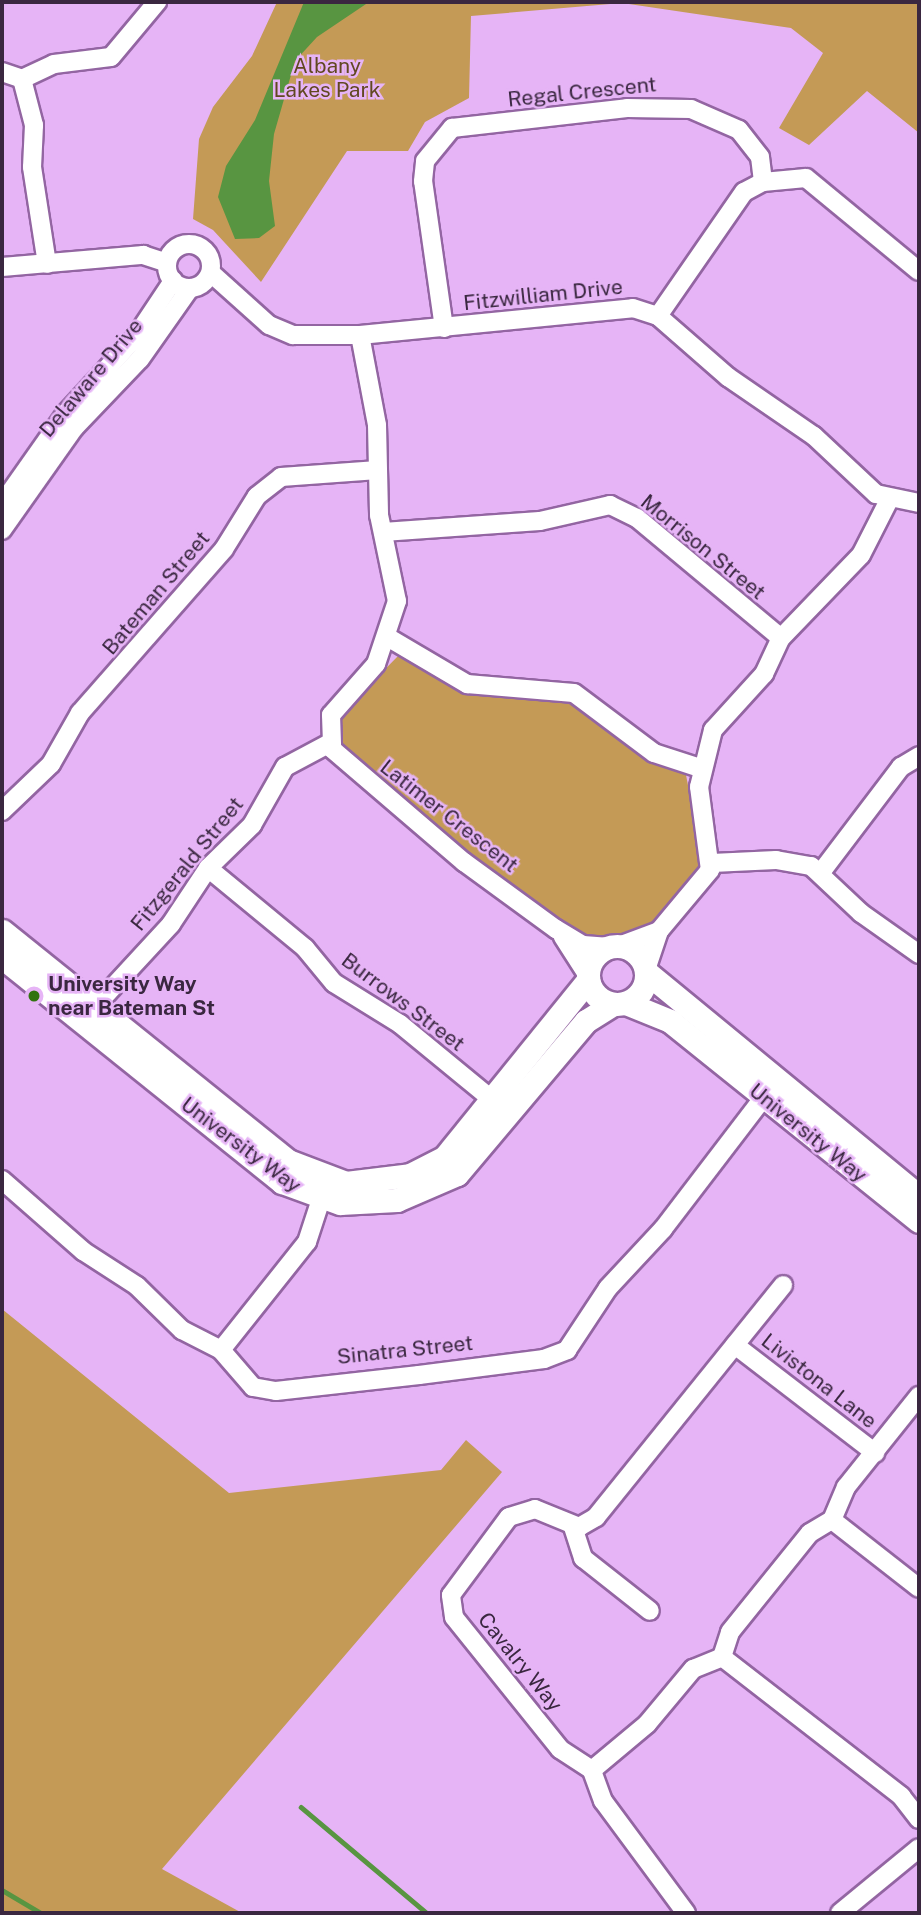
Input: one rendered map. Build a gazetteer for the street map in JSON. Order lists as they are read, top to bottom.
{
  "streets": {
    "street": [
      "Regal Crescent",
      "Fitzwilliam Drive",
      "Delaware Drive",
      "Morrison Street",
      "Bateman Street",
      "Latimer Crescent",
      "Fitzgerald Street",
      "Burrows Street",
      "University Way",
      "Sinatra Street",
      "Livistona Lane",
      "Cavalry Way"
    ]
  },
  "crossings": [
    ["Regal Crescent", "Fitzwilliam Drive"],
    ["Fitzwilliam Drive", "Delaware Drive"],
    ["Latimer Crescent", "Fitzgerald Street"],
    ["Latimer Crescent", "University Way"],
    ["Fitzgerald Street", "Burrows Street"],
    ["Fitzgerald Street", "University Way"],
    ["Burrows Street", "University Way"],
    ["University Way", "Sinatra Street"]
  ],
  "parks": ["Albany Lakes Park"],
  "places": ["University Way near Bateman St"]
}
